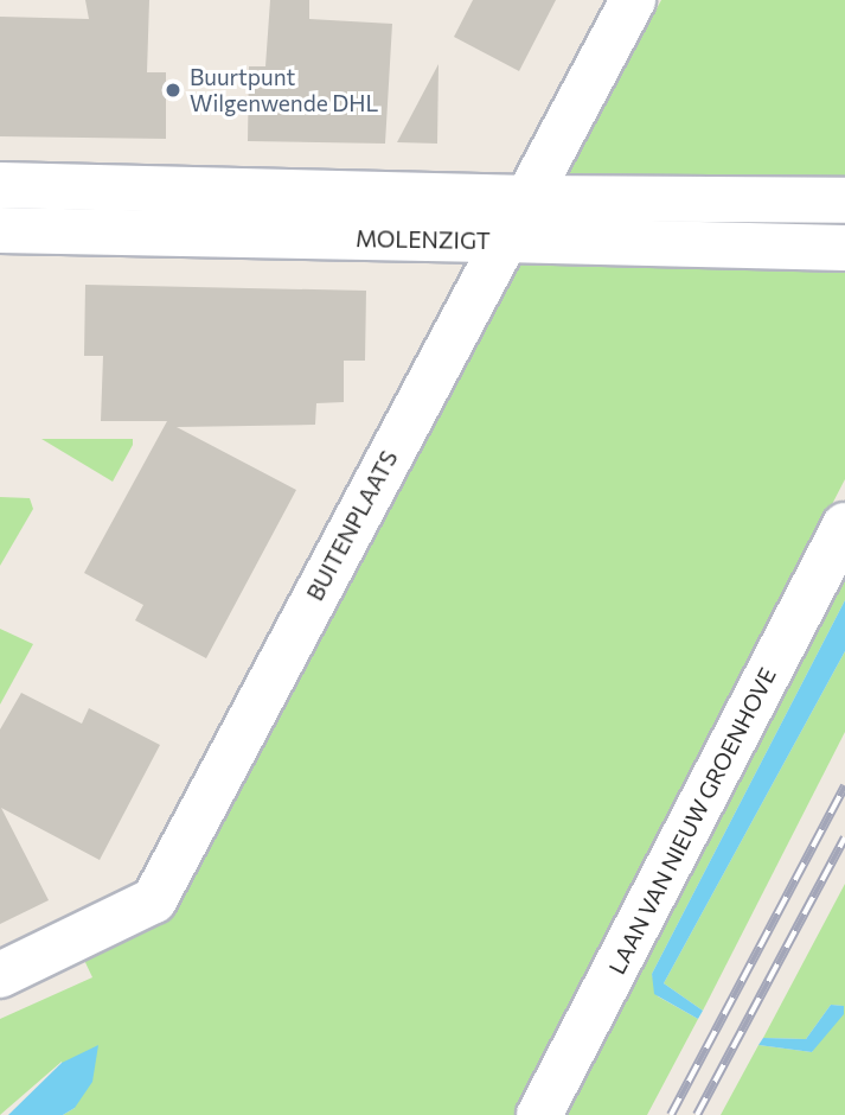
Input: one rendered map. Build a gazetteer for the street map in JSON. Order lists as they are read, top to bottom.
{
  "streets": {
    "street": ["MOLENZIGT", "BUITENPLAATS", "LAAN VAN NIEUW GROENHOVE"]
  },
  "crossings": [
    ["MOLENZIGT", "BUITENPLAATS"]
  ],
  "places": ["Buurtpunt Wilgenwende DHL"]
}
